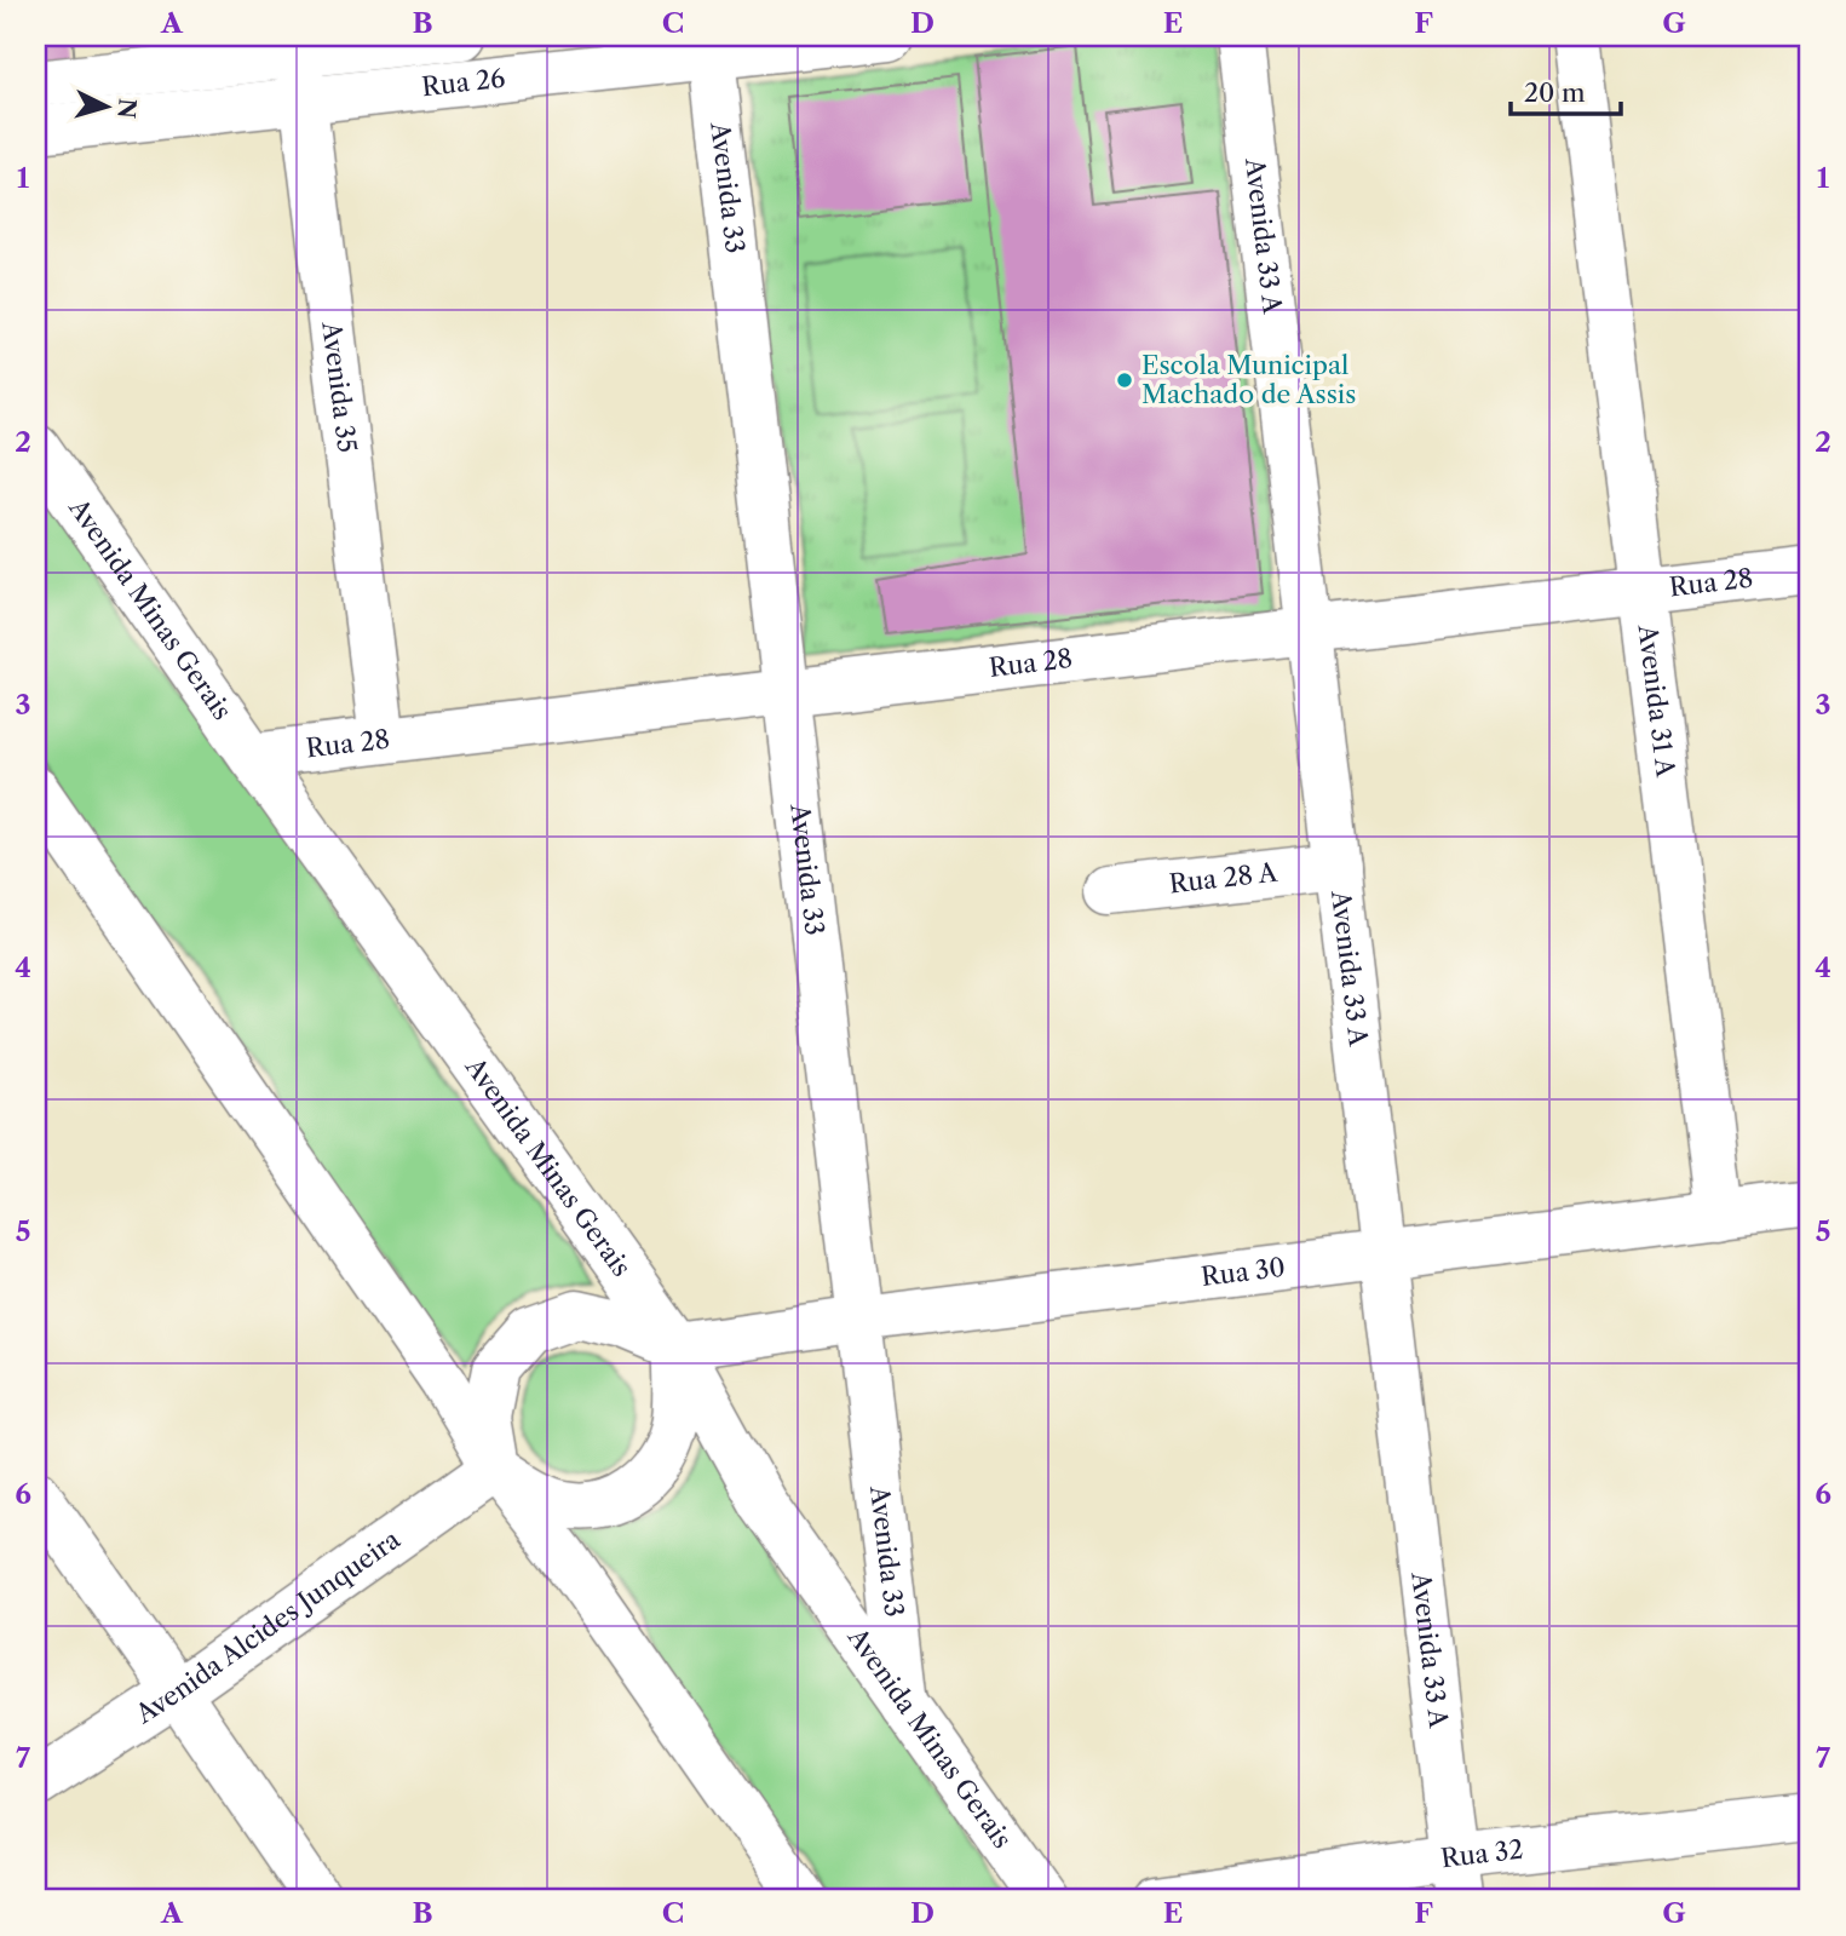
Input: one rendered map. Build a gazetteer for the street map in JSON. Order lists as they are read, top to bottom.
{
  "streets": {
    "street": [
      "Rua 26",
      "Avenida 33",
      "Avenida 33 A",
      "Avenida 35",
      "Rua 28",
      "Avenida Minas Gerais",
      "Avenida 31 A",
      "Rua 28 A",
      "Rua 30",
      "Avenida Alcides Junqueira",
      "Rua 32"
    ]
  },
  "crossings": [
    ["Rua 26", "Avenida 33"],
    ["Rua 26", "Avenida 35"],
    ["Avenida 33", "Rua 28"],
    ["Avenida 33", "Avenida Minas Gerais"],
    ["Avenida 33", "Rua 30"],
    ["Avenida 33 A", "Rua 28"],
    ["Avenida 33 A", "Rua 28 A"],
    ["Avenida 33 A", "Rua 30"],
    ["Avenida 33 A", "Rua 32"],
    ["Avenida 35", "Rua 28"],
    ["Rua 28", "Avenida Minas Gerais"],
    ["Rua 28", "Avenida 31 A"],
    ["Avenida Minas Gerais", "Rua 30"],
    ["Avenida Minas Gerais", "Avenida Alcides Junqueira"],
    ["Avenida 31 A", "Rua 30"],
    ["Rua 30", "Avenida Alcides Junqueira"]
  ],
  "places": ["Escola Municipal Machado de Assis"],
  "scale_bar": "20 m",
  "north": "right",
  "grid": {
    "columns": [
      "A",
      "B",
      "C",
      "D",
      "E",
      "F",
      "G"
    ],
    "rows": [
      "1",
      "2",
      "3",
      "4",
      "5",
      "6",
      "7"
    ]
  }
}
